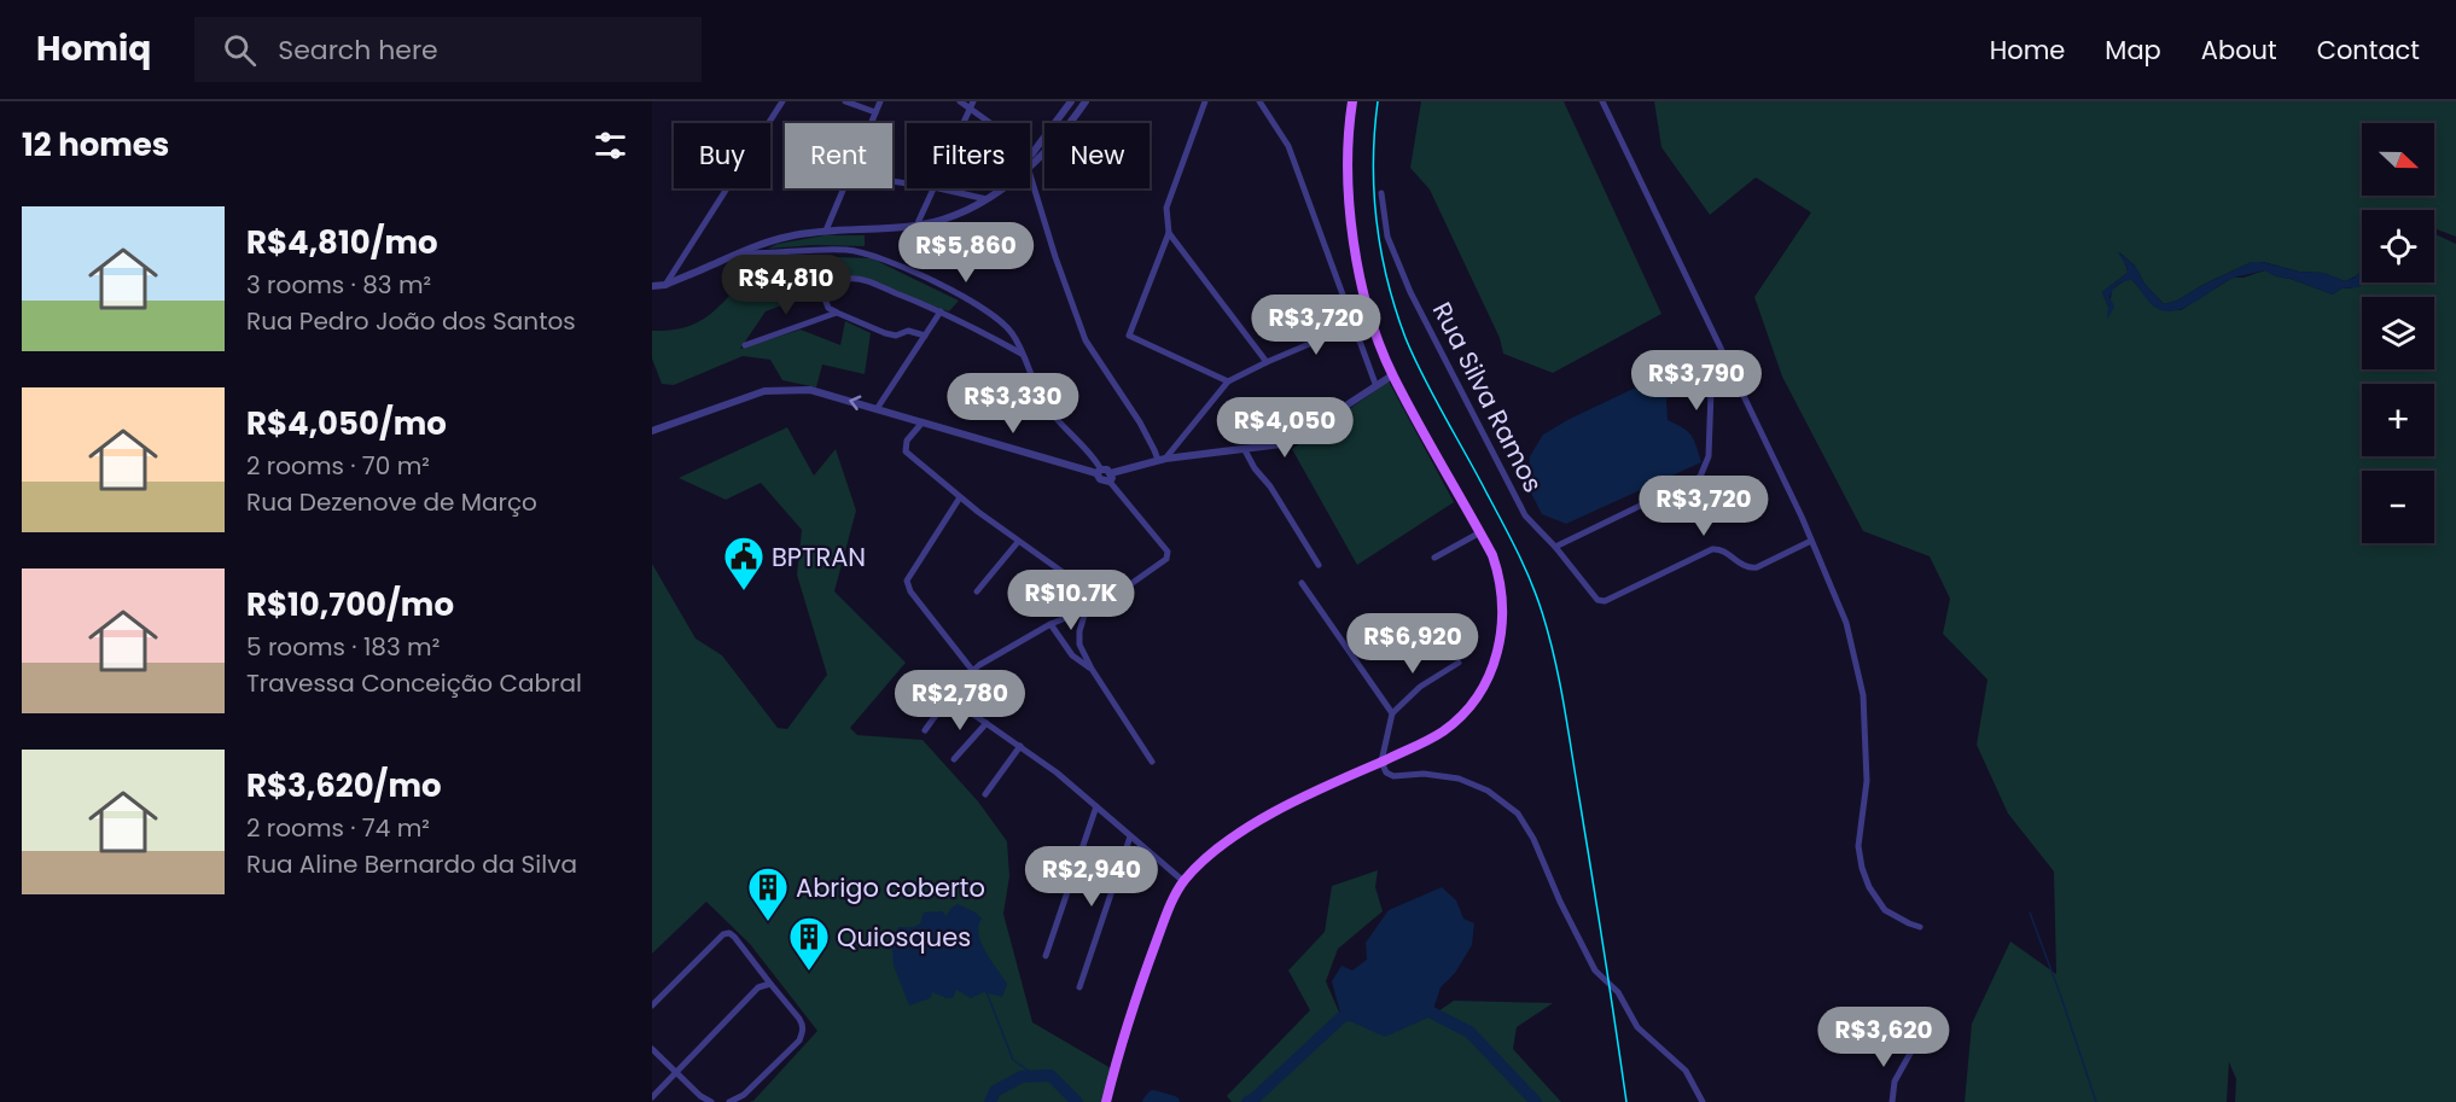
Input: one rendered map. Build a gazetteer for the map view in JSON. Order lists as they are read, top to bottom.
{
  "streets": {
    "street": ["Rua Silva Ramos"]
  },
  "places": {
    "public building": ["BPTRAN"],
    "building": ["Abrigo coberto", "Quiosques"]
  },
  "north": "right",
  "page": {
    "header": "Homiq",
    "search": "Search here",
    "nav": [
      "Home",
      "Map",
      "About",
      "Contact"
    ],
    "heading": "12 homes",
    "map_buttons": ["+", "−"],
    "chip": [
      "Buy",
      "Rent",
      "Filters",
      "New"
    ],
    "list": [
      {
        "name": "R$4,810/mo",
        "note": "3 rooms · 83 m² · Rua Pedro João dos Santos"
      },
      {
        "name": "R$4,050/mo",
        "note": "2 rooms · 70 m² · Rua Dezenove de Março"
      },
      {
        "name": "R$10,700/mo",
        "note": "5 rooms · 183 m² · Travessa Conceição Cabral"
      },
      {
        "name": "R$3,620/mo",
        "note": "2 rooms · 74 m² · Rua Aline Bernardo da Silva"
      }
    ],
    "price": [
      "R$5,860",
      "R$4,810",
      "R$3,720",
      "R$3,790",
      "R$3,330",
      "R$4,050",
      "R$3,720",
      "R$10.7K",
      "R$6,920",
      "R$2,780",
      "R$2,940",
      "R$3,620"
    ]
  }
}
